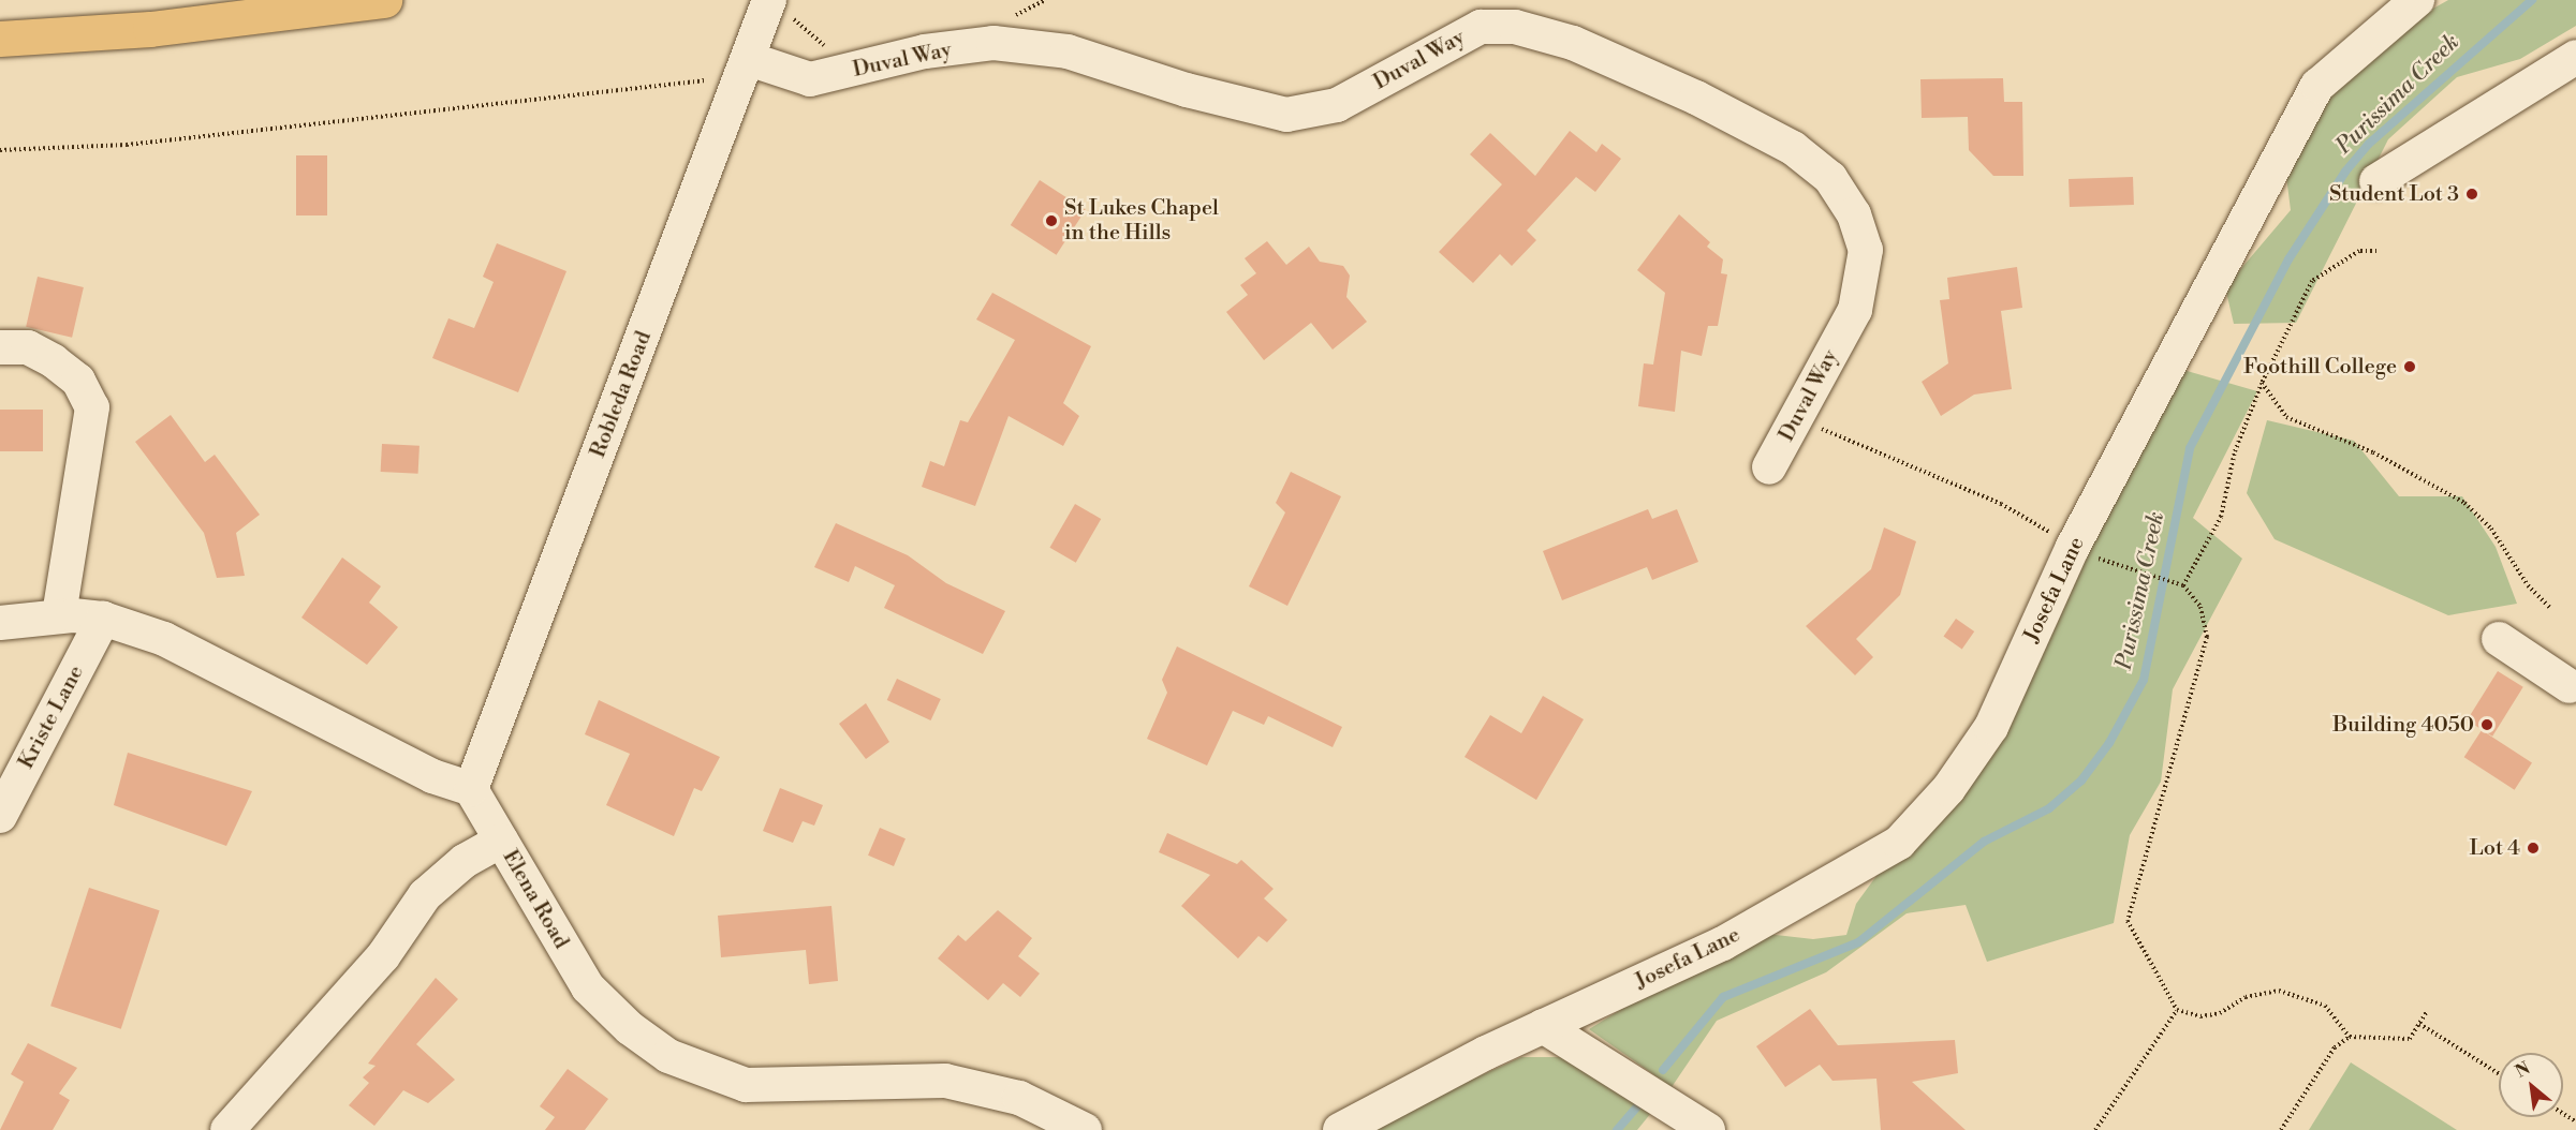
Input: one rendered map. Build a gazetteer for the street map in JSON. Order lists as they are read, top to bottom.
{
  "streets": {
    "street": [
      "Duval Way",
      "Robleda Road",
      "Josefa Lane",
      "Kriste Lane",
      "Elena Road"
    ]
  },
  "crossings": [
    ["Duval Way", "Robleda Road"],
    ["Robleda Road", "Elena Road"]
  ],
  "water": ["Purissima Creek"],
  "places": [
    "Student Lot 3",
    "St Lukes Chapel in the Hills",
    "Foothill College",
    "Building 4050",
    "Lot 4"
  ],
  "north": "top left"
}
